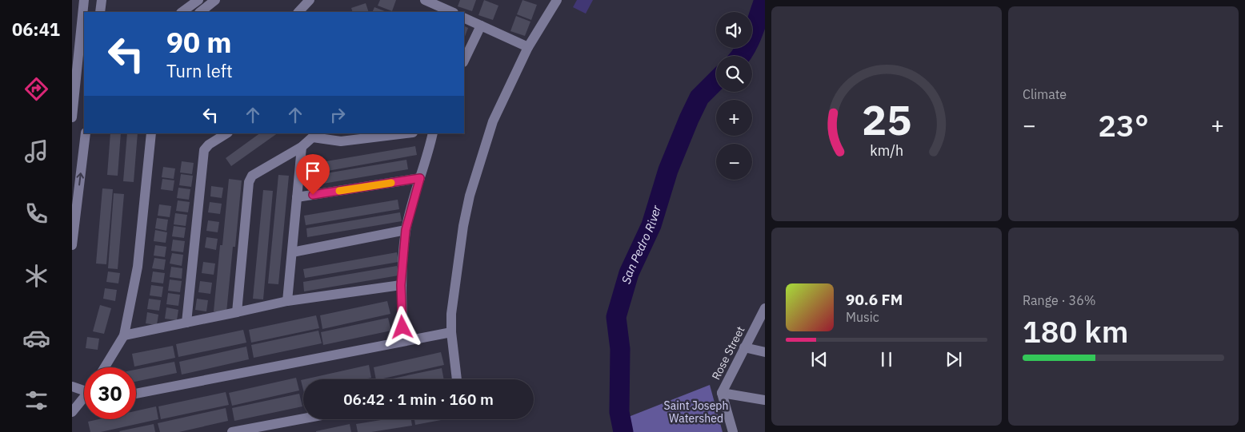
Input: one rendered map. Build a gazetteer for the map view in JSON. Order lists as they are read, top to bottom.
{
  "streets": {
    "street": ["Rose Street"]
  },
  "water": ["San Pedro River"],
  "parks": ["Saint Joseph Watershed"],
  "page": {
    "tabs": "06:41",
    "tile": [
      "Climate",
      ["Range · 36%", "180 km"]
    ],
    "map_buttons": ["+", "−"],
    "turn": ["90 m", "Turn left"],
    "heat": ["−", "23°", "+"],
    "song": ["90.6 FM", "Music"],
    "limit": "30",
    "trip": "06:42 · 1 min · 160 m",
    "gauge": ["25", "km/h"]
  }
}
